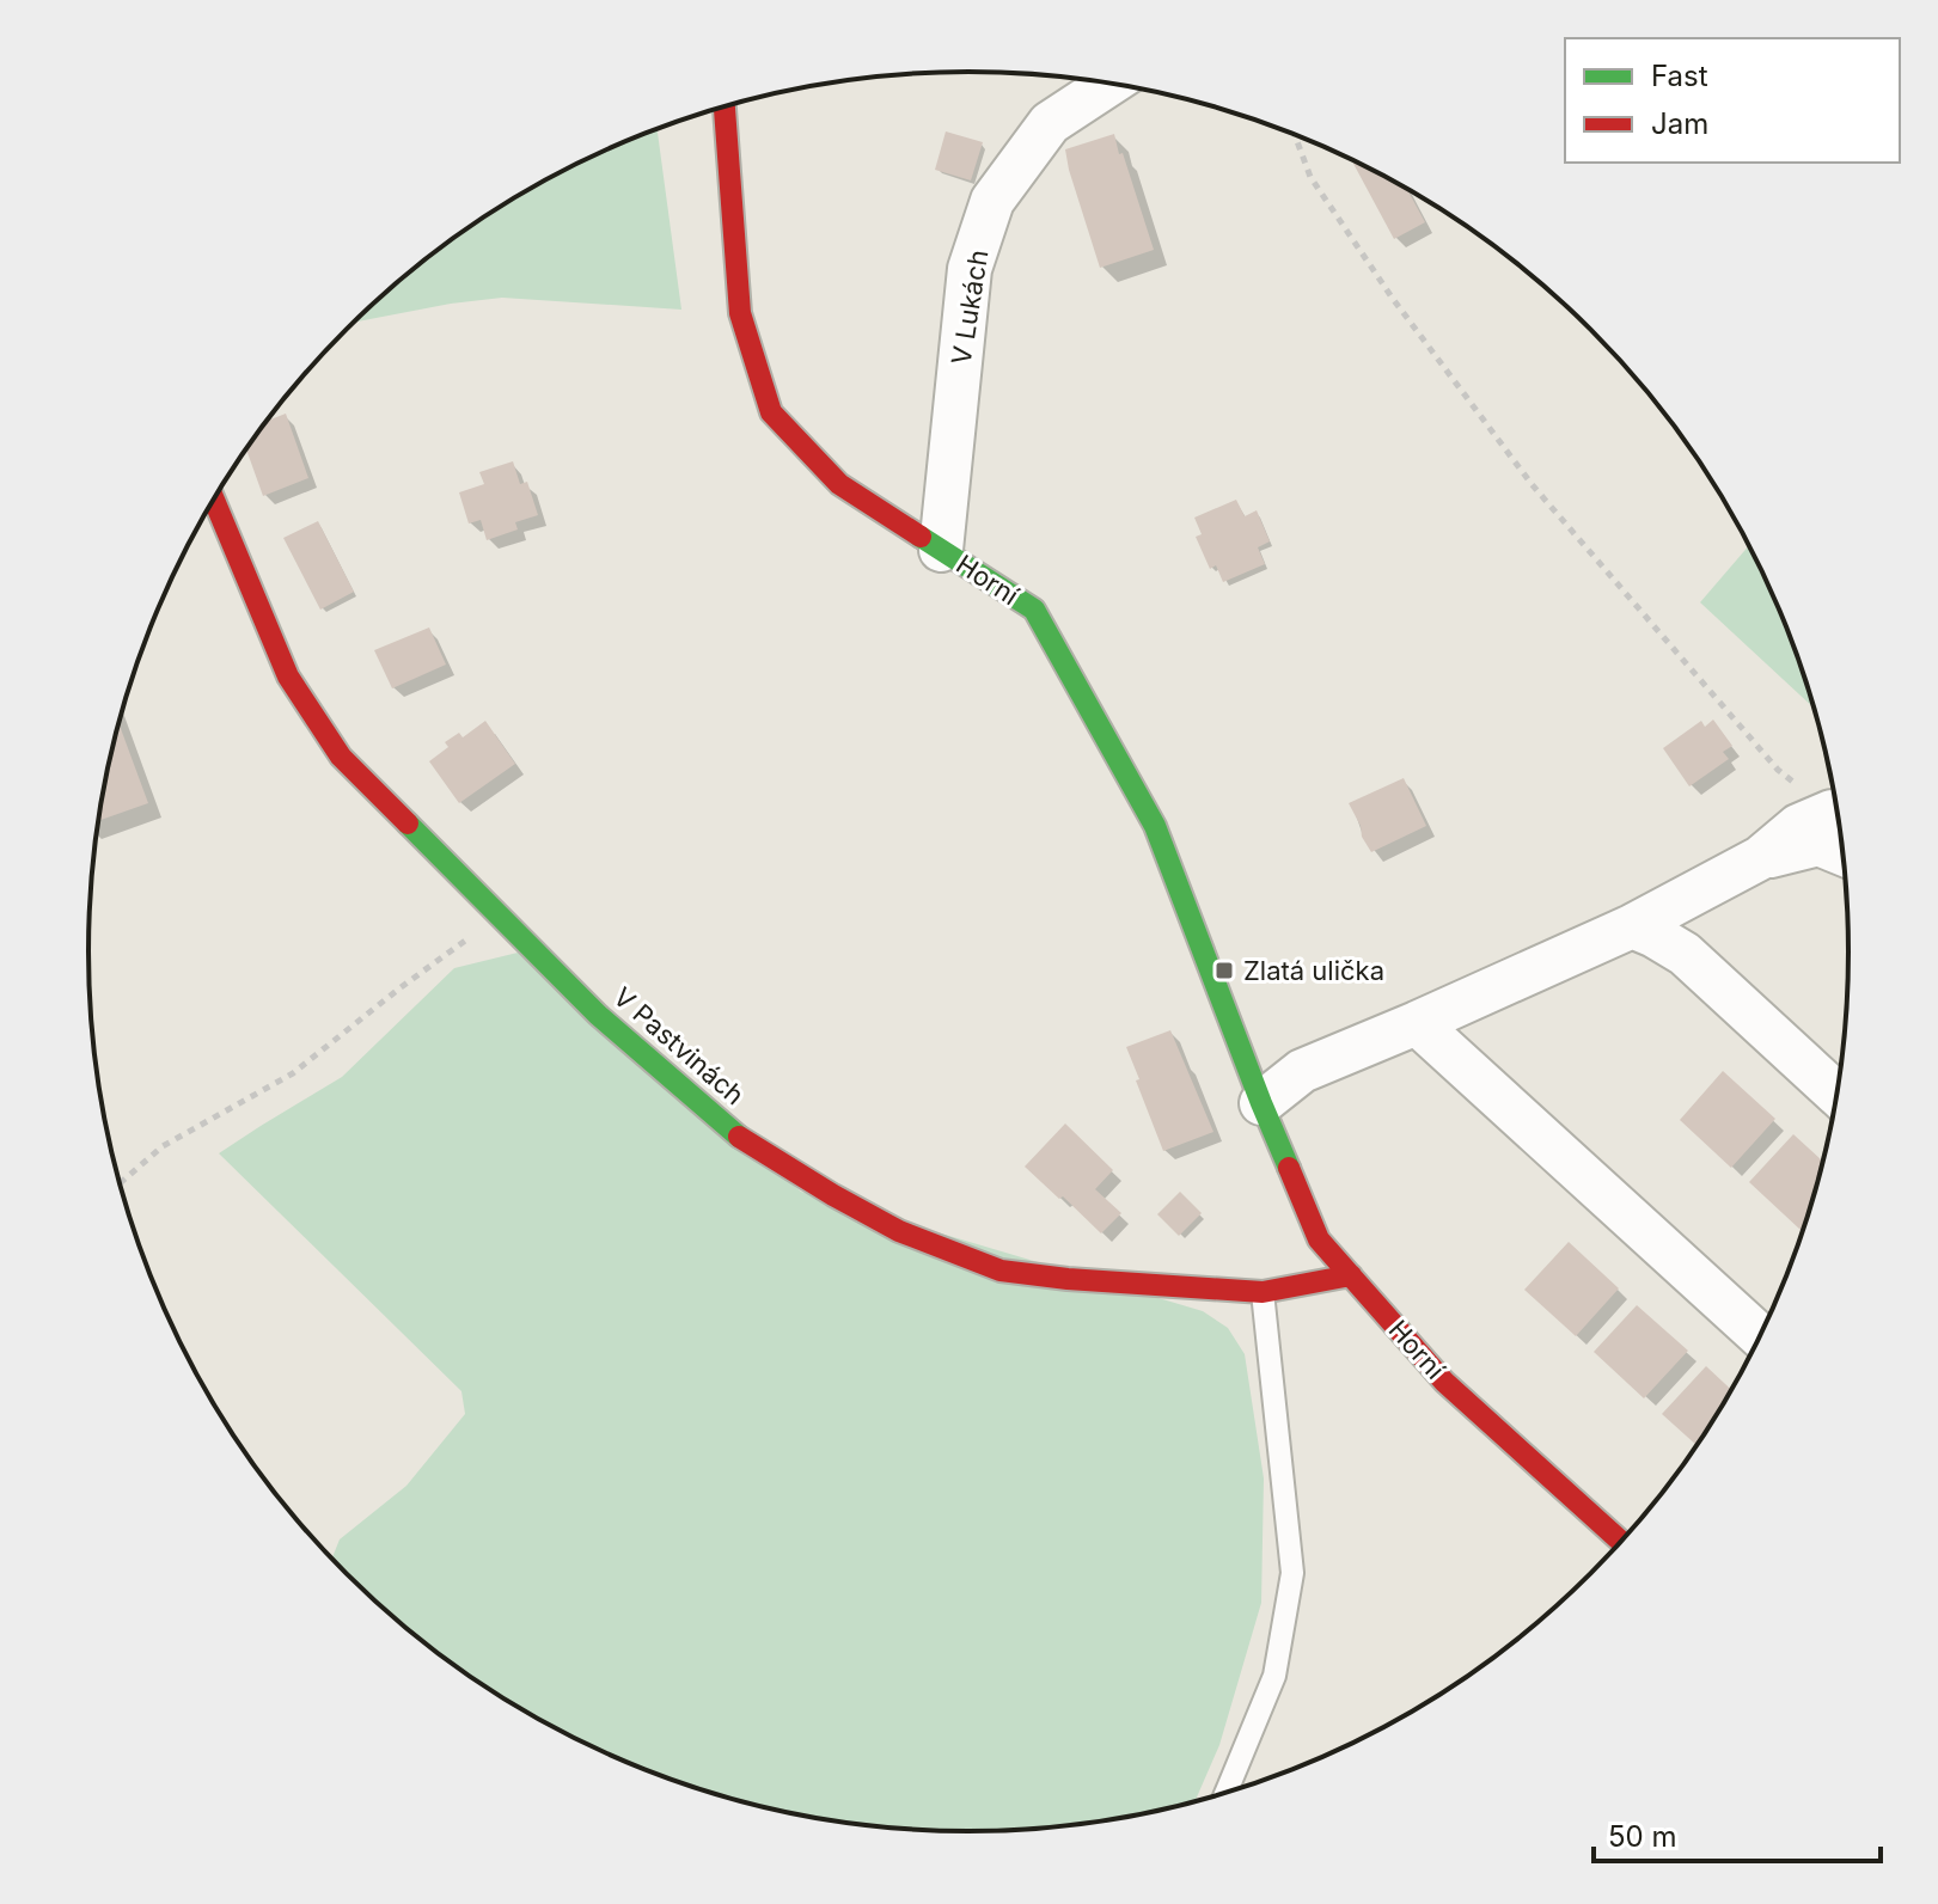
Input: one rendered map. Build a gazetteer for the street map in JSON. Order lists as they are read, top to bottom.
{
  "streets": {
    "street": ["V Lukách", "Horní", "V Pastvinách"]
  },
  "crossings": [
    ["V Lukách", "Horní"],
    ["Horní", "V Pastvinách"]
  ],
  "places": {
    "transit": ["Zlatá ulička"]
  },
  "legend": ["Fast", "Jam"],
  "scale_bar": "50 m"
}
